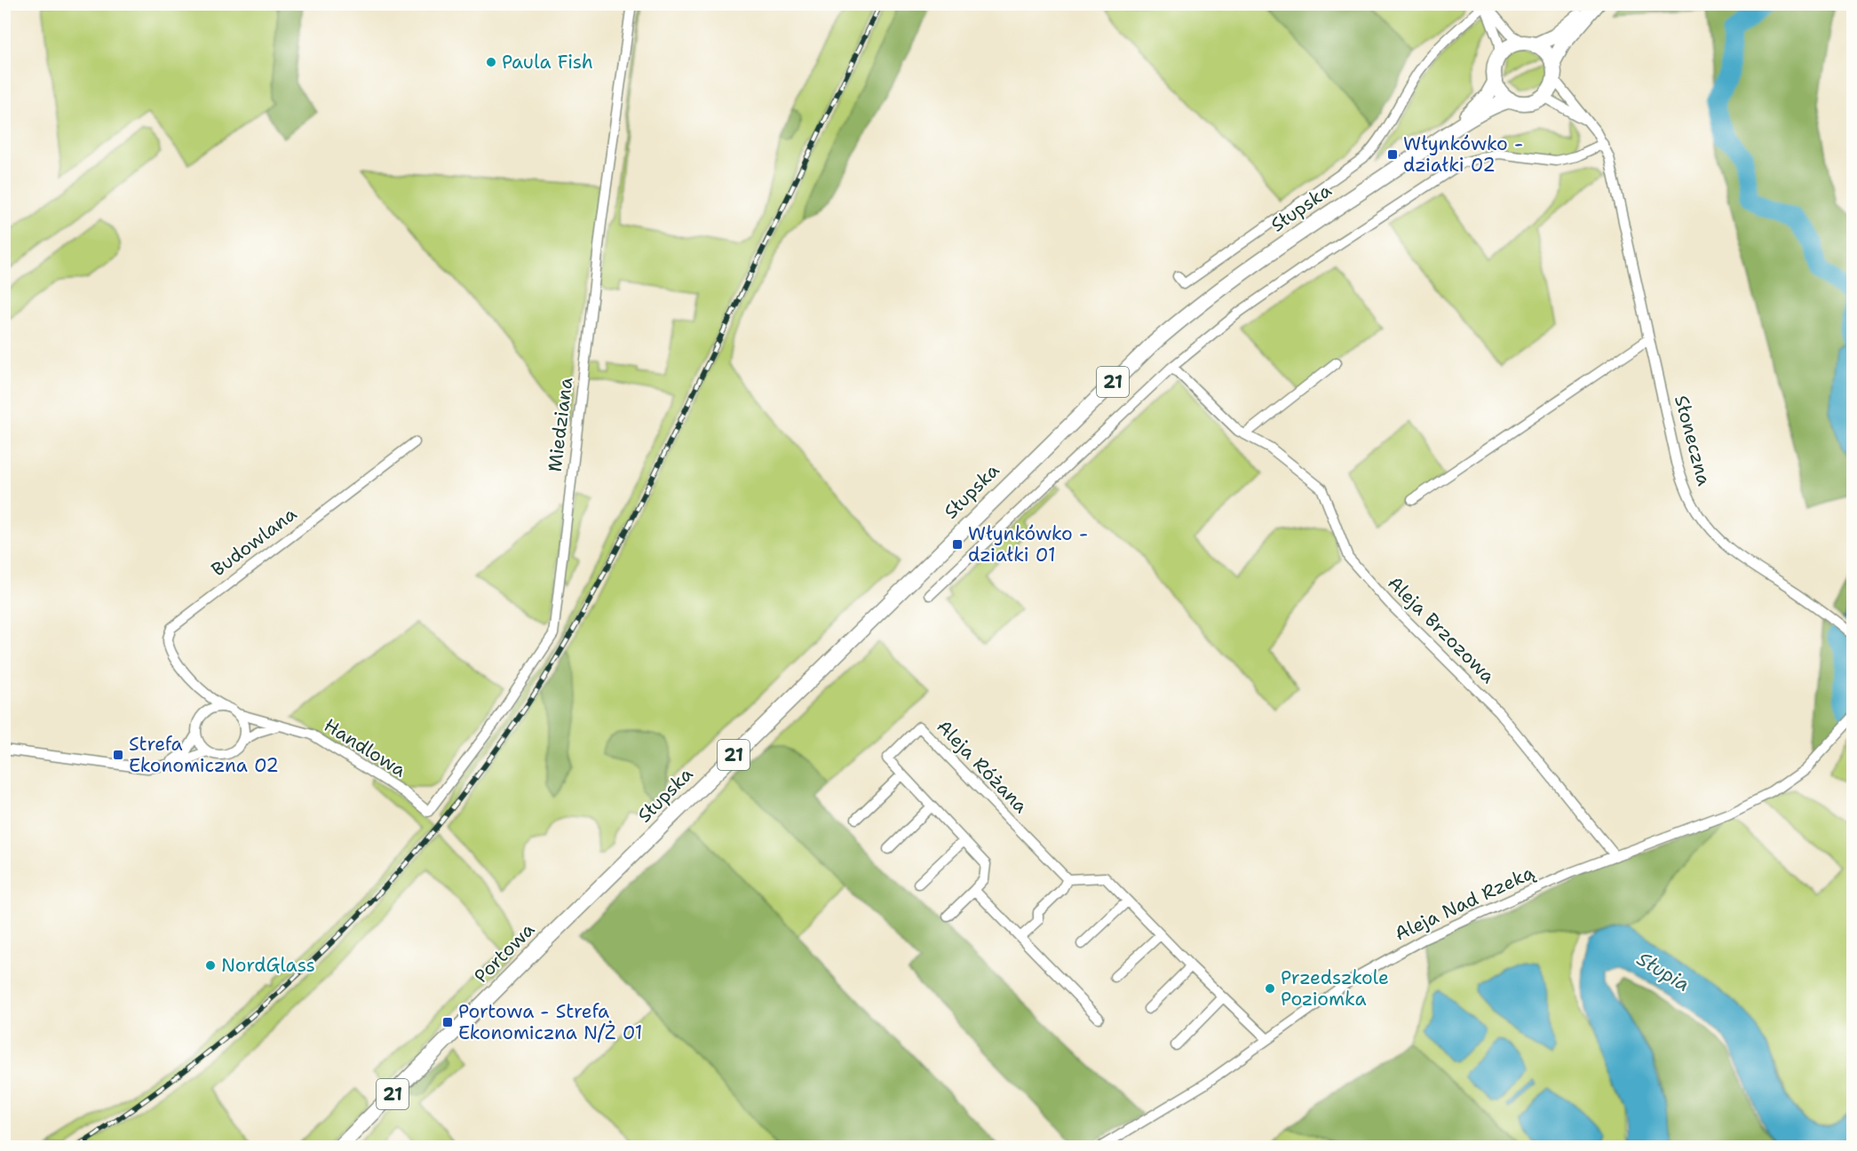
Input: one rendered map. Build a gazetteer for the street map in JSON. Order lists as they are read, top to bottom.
{
  "streets": {
    "main road": ["Słupska", "21", "Portowa"],
    "street": [
      "Miedziana",
      "Słoneczna",
      "Budowlana",
      "Aleja Brzozowa",
      "Handlowa",
      "Aleja Różana",
      "Aleja Nad Rzeką"
    ]
  },
  "crossings": [
    ["Słupska", "21"],
    ["Słupska", "Słoneczna"],
    ["Słupska", "Portowa"],
    ["21", "Słoneczna"],
    ["Miedziana", "Handlowa"],
    ["Budowlana", "Handlowa"],
    ["Aleja Brzozowa", "Aleja Nad Rzeką"]
  ],
  "water": ["Słupia"],
  "places": {
    "other": ["Paula Fish", "NordGlass", "Przedszkole Poziomka"],
    "transit": [
      "Włynkówko - działki 02",
      "Włynkówko - działki 01",
      "Strefa Ekonomiczna 02",
      "Portowa - Strefa Ekonomiczna N/Ż 01"
    ]
  }
}
